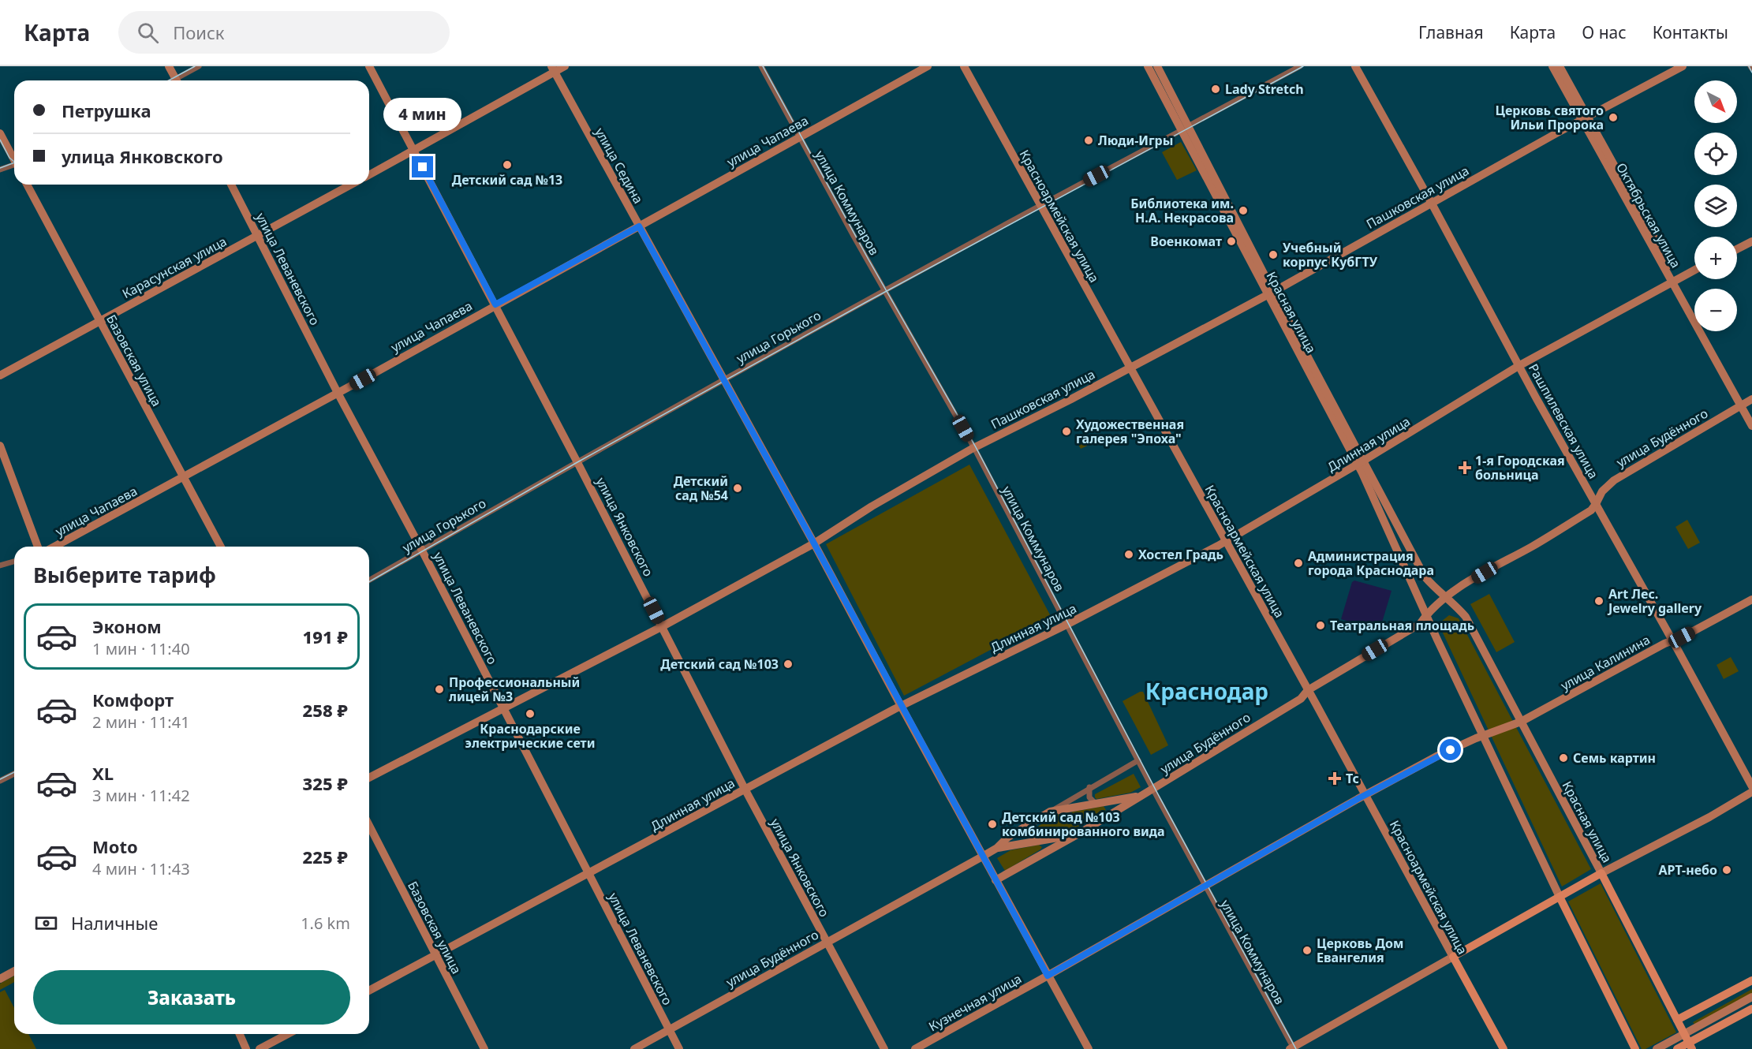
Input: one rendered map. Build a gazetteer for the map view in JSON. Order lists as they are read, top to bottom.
{
  "streets": {
    "main road": ["Красноармейская улица", "Красная улица"],
    "street": [
      "улица Чапаева",
      "улица Седина",
      "Пашковская улица",
      "улица Коммунаров",
      "Октябрьская улица",
      "Карасунская улица",
      "улица Леваневского",
      "улица Горького",
      "Базовская улица",
      "Рашпилевская улица",
      "улица Будённого",
      "Длинная улица",
      "улица Янковского",
      "улица Калинина",
      "Кузнечная улица"
    ]
  },
  "crossings": [
    ["улица Чапаева", "улица Седина"],
    ["улица Чапаева", "улица Коммунаров"],
    ["улица Чапаева", "улица Леваневского"],
    ["улица Чапаева", "Базовская улица"],
    ["улица Чапаева", "улица Янковского"],
    ["улица Седина", "Пашковская улица"],
    ["улица Седина", "улица Горького"],
    ["улица Седина", "улица Будённого"],
    ["улица Седина", "Длинная улица"],
    ["улица Седина", "Кузнечная улица"],
    ["Пашковская улица", "улица Коммунаров"],
    ["Пашковская улица", "Октябрьская улица"],
    ["Пашковская улица", "Красноармейская улица"],
    ["Пашковская улица", "улица Леваневского"],
    ["Пашковская улица", "Красная улица"],
    ["Пашковская улица", "Рашпилевская улица"],
    ["Пашковская улица", "улица Янковского"],
    ["улица Коммунаров", "улица Горького"],
    ["улица Коммунаров", "улица Будённого"],
    ["улица Коммунаров", "Длинная улица"],
    ["улица Коммунаров", "Кузнечная улица"],
    ["Октябрьская улица", "улица Будённого"],
    ["Октябрьская улица", "Длинная улица"],
    ["Красноармейская улица", "улица Горького"],
    ["Красноармейская улица", "улица Будённого"],
    ["Красноармейская улица", "Длинная улица"],
    ["Красноармейская улица", "Кузнечная улица"],
    ["Карасунская улица", "улица Леваневского"],
    ["Карасунская улица", "Базовская улица"],
    ["улица Леваневского", "улица Горького"],
    ["улица Леваневского", "улица Будённого"],
    ["улица Леваневского", "Длинная улица"],
    ["Красная улица", "улица Горького"],
    ["Красная улица", "улица Будённого"],
    ["Красная улица", "Длинная улица"],
    ["Красная улица", "улица Калинина"],
    ["Красная улица", "Кузнечная улица"],
    ["улица Горького", "улица Янковского"],
    ["Базовская улица", "Длинная улица"],
    ["Рашпилевская улица", "улица Будённого"],
    ["Рашпилевская улица", "Длинная улица"],
    ["Рашпилевская улица", "улица Калинина"],
    ["улица Будённого", "улица Янковского"],
    ["Длинная улица", "улица Янковского"],
    ["улица Калинина", "Кузнечная улица"]
  ],
  "districts": ["Краснодар"],
  "places": {
    "other": [
      "Lady Stretch",
      "Церковь святого Ильи Пророка",
      "Люди-Игры",
      "Детский сад №13",
      "Библиотека им. Н.А. Некрасова",
      "Военкомат",
      "Учебный корпус КубГТУ",
      "Художественная галерея \"Эпоха\"",
      "Детский сад №54",
      "Хостел Градь",
      "Администрация города Краснодара",
      "Art Лес. Jewelry gallery",
      "Театральная площадь",
      "Детский сад №103",
      "Профессиональный лицей №3",
      "Краснодарские электрические сети",
      "Семь картин",
      "Детский сад №103 комбинированного вида",
      "АРТ-небо",
      "Церковь Дом Евангелия"
    ],
    "health": ["1-я Городская больница", "Тс"]
  },
  "north": "bottom right",
  "page": {
    "header": "Карта",
    "search": "Поиск",
    "nav": [
      "Главная",
      "Карта",
      "О нас",
      "Контакты"
    ],
    "map_buttons": ["+", "−"],
    "banner": ["Петрушка", "улица Янковского"],
    "bubble": "4 мин",
    "heading": "Выберите тариф",
    "list": [
      {
        "name": "Эконом",
        "note": "1 мин · 11:40",
        "value": "191 ₽"
      },
      {
        "name": "Комфорт",
        "note": "2 мин · 11:41",
        "value": "258 ₽"
      },
      {
        "name": "XL",
        "note": "3 мин · 11:42",
        "value": "325 ₽"
      },
      {
        "name": "Moto",
        "note": "4 мин · 11:43",
        "value": "225 ₽"
      }
    ],
    "pay": ["Наличные", "1.6 km"],
    "buttons": "Заказать"
  }
}
